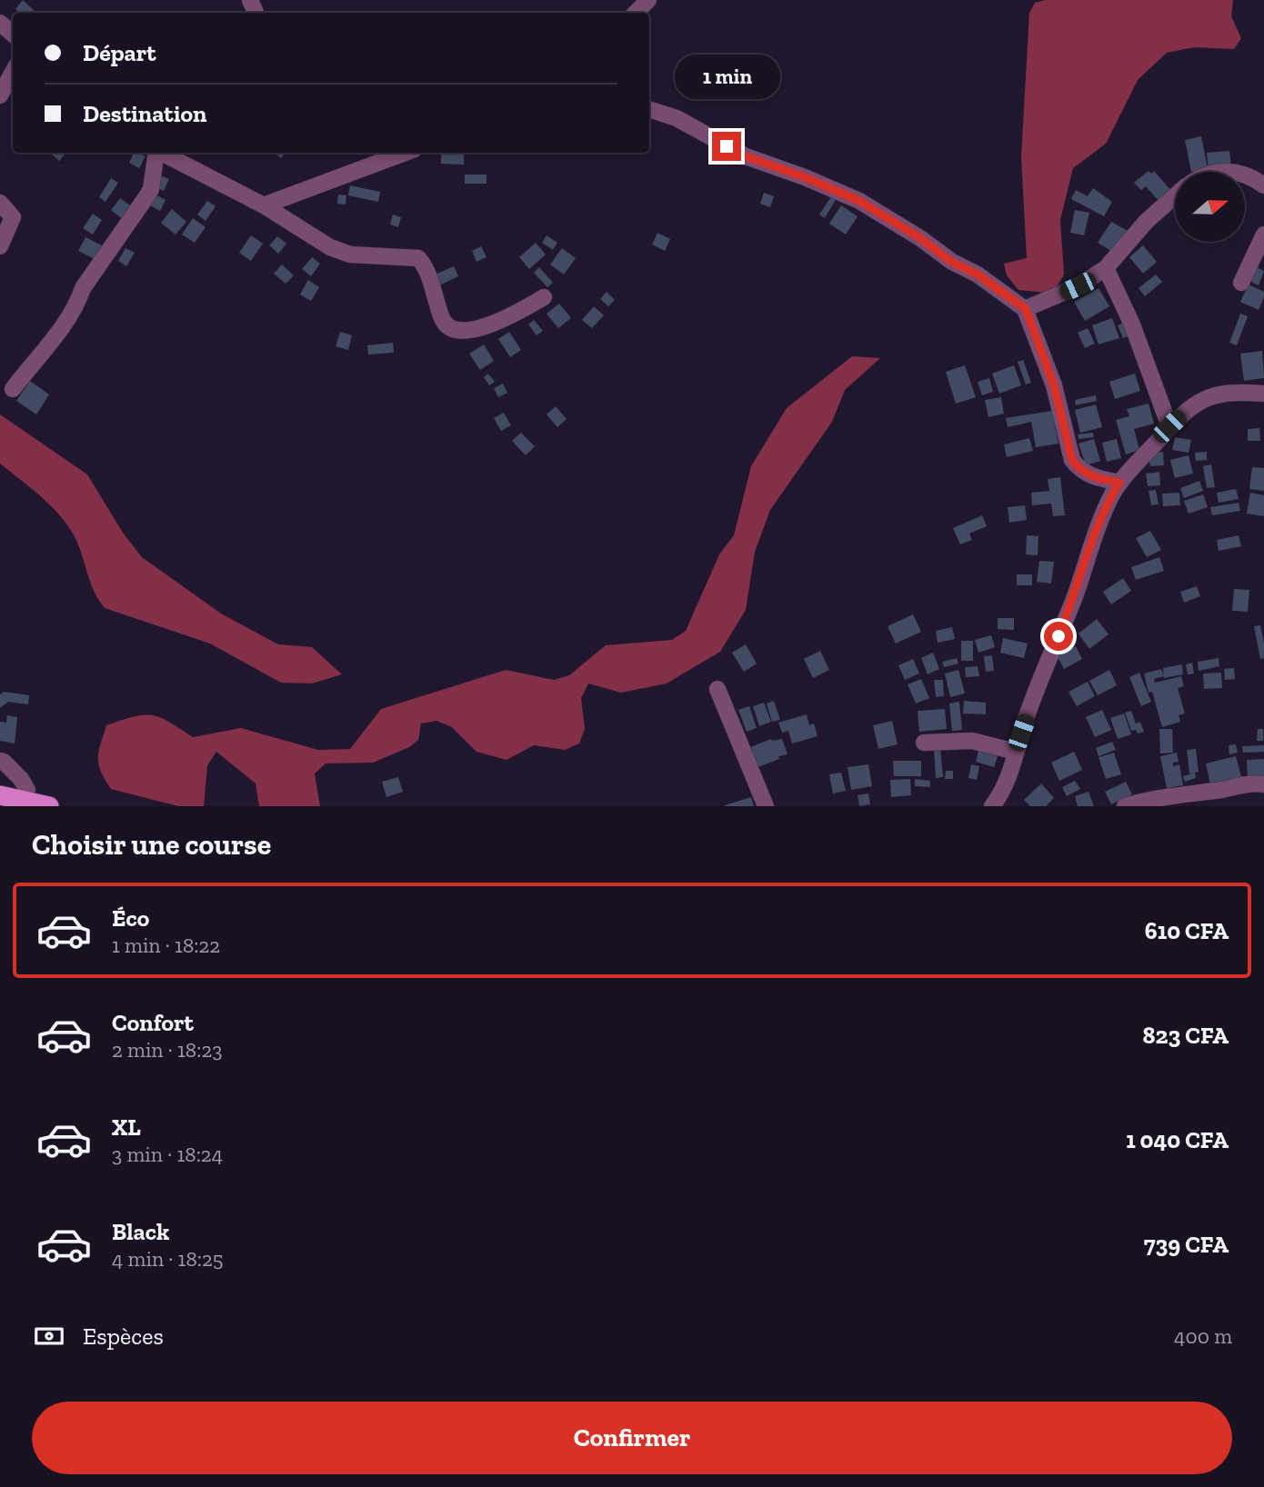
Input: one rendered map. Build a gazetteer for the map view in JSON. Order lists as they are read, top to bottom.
{
  "north": "right",
  "page": {
    "banner": ["Départ", "Destination"],
    "bubble": "1 min",
    "heading": "Choisir une course",
    "list": [
      {
        "name": "Éco",
        "note": "1 min · 18:22",
        "value": "610 CFA"
      },
      {
        "name": "Confort",
        "note": "2 min · 18:23",
        "value": "823 CFA"
      },
      {
        "name": "XL",
        "note": "3 min · 18:24",
        "value": "1 040 CFA"
      },
      {
        "name": "Black",
        "note": "4 min · 18:25",
        "value": "739 CFA"
      }
    ],
    "pay": ["Espèces", "400 m"],
    "buttons": "Confirmer"
  }
}
